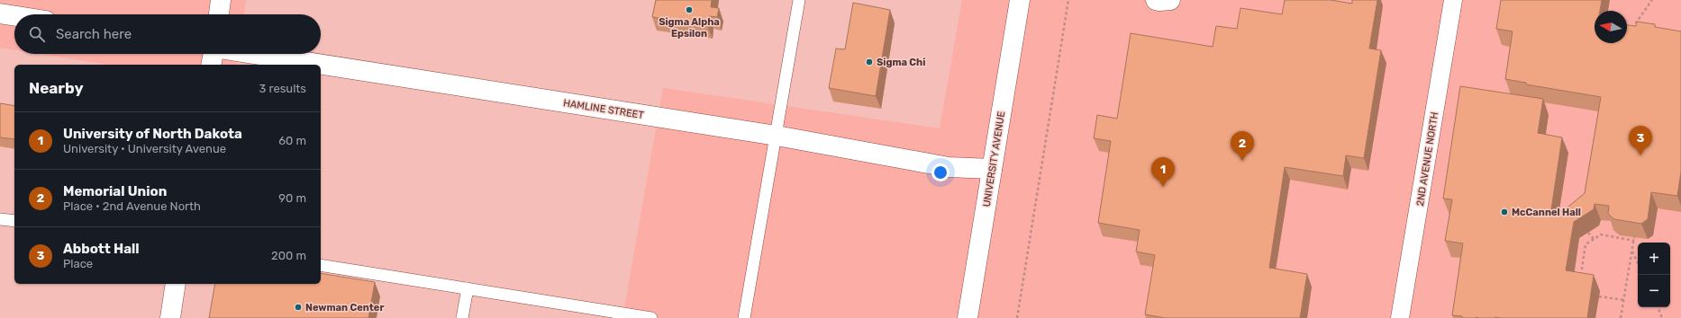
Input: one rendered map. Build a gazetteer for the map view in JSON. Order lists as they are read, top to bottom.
{
  "streets": {
    "street": ["HAMLINE STREET", "UNIVERSITY AVENUE", "2ND AVENUE NORTH"]
  },
  "crossings": [
    ["HAMLINE STREET", "UNIVERSITY AVENUE"]
  ],
  "places": [
    "Sigma Alpha Epsilon",
    "Sigma Chi",
    "McCannel Hall",
    "Newman Center"
  ],
  "north": "left",
  "page": {
    "search": "Search here",
    "heading": ["Nearby", "3 results"],
    "list": [
      {
        "mark": "1",
        "name": "University of North Dakota",
        "note": "University · University Avenue",
        "value": "60 m"
      },
      {
        "mark": "2",
        "name": "Memorial Union",
        "note": "Place · 2nd Avenue North",
        "value": "90 m"
      },
      {
        "mark": "3",
        "name": "Abbott Hall",
        "note": "Place",
        "value": "200 m"
      }
    ],
    "pins": ["3", "2", "1"],
    "map_buttons": ["+", "−"]
  }
}
